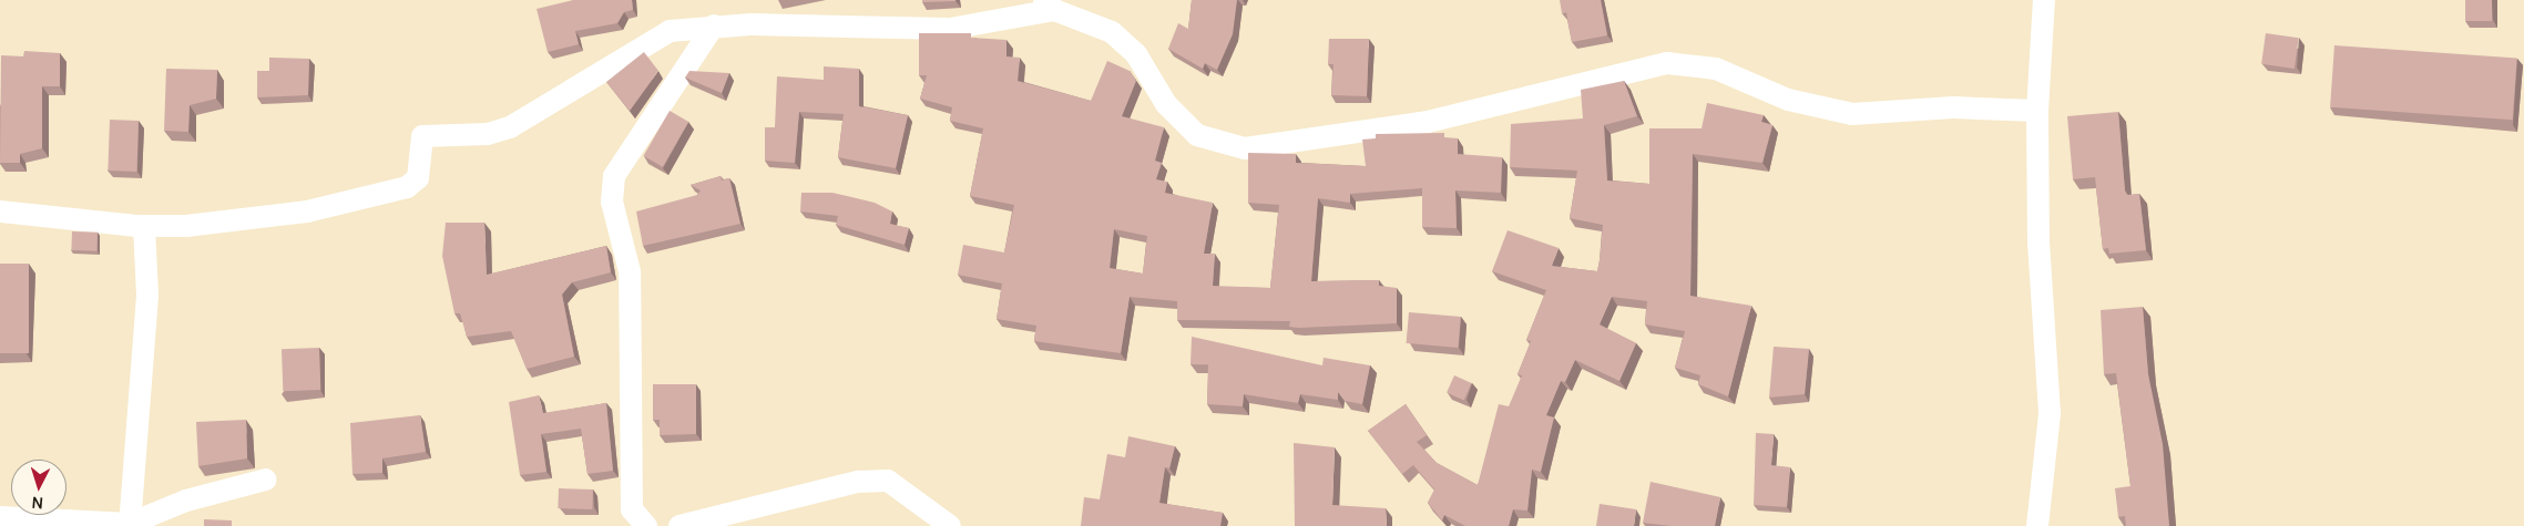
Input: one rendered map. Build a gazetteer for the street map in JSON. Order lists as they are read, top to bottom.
{
  "north": "bottom"
}
